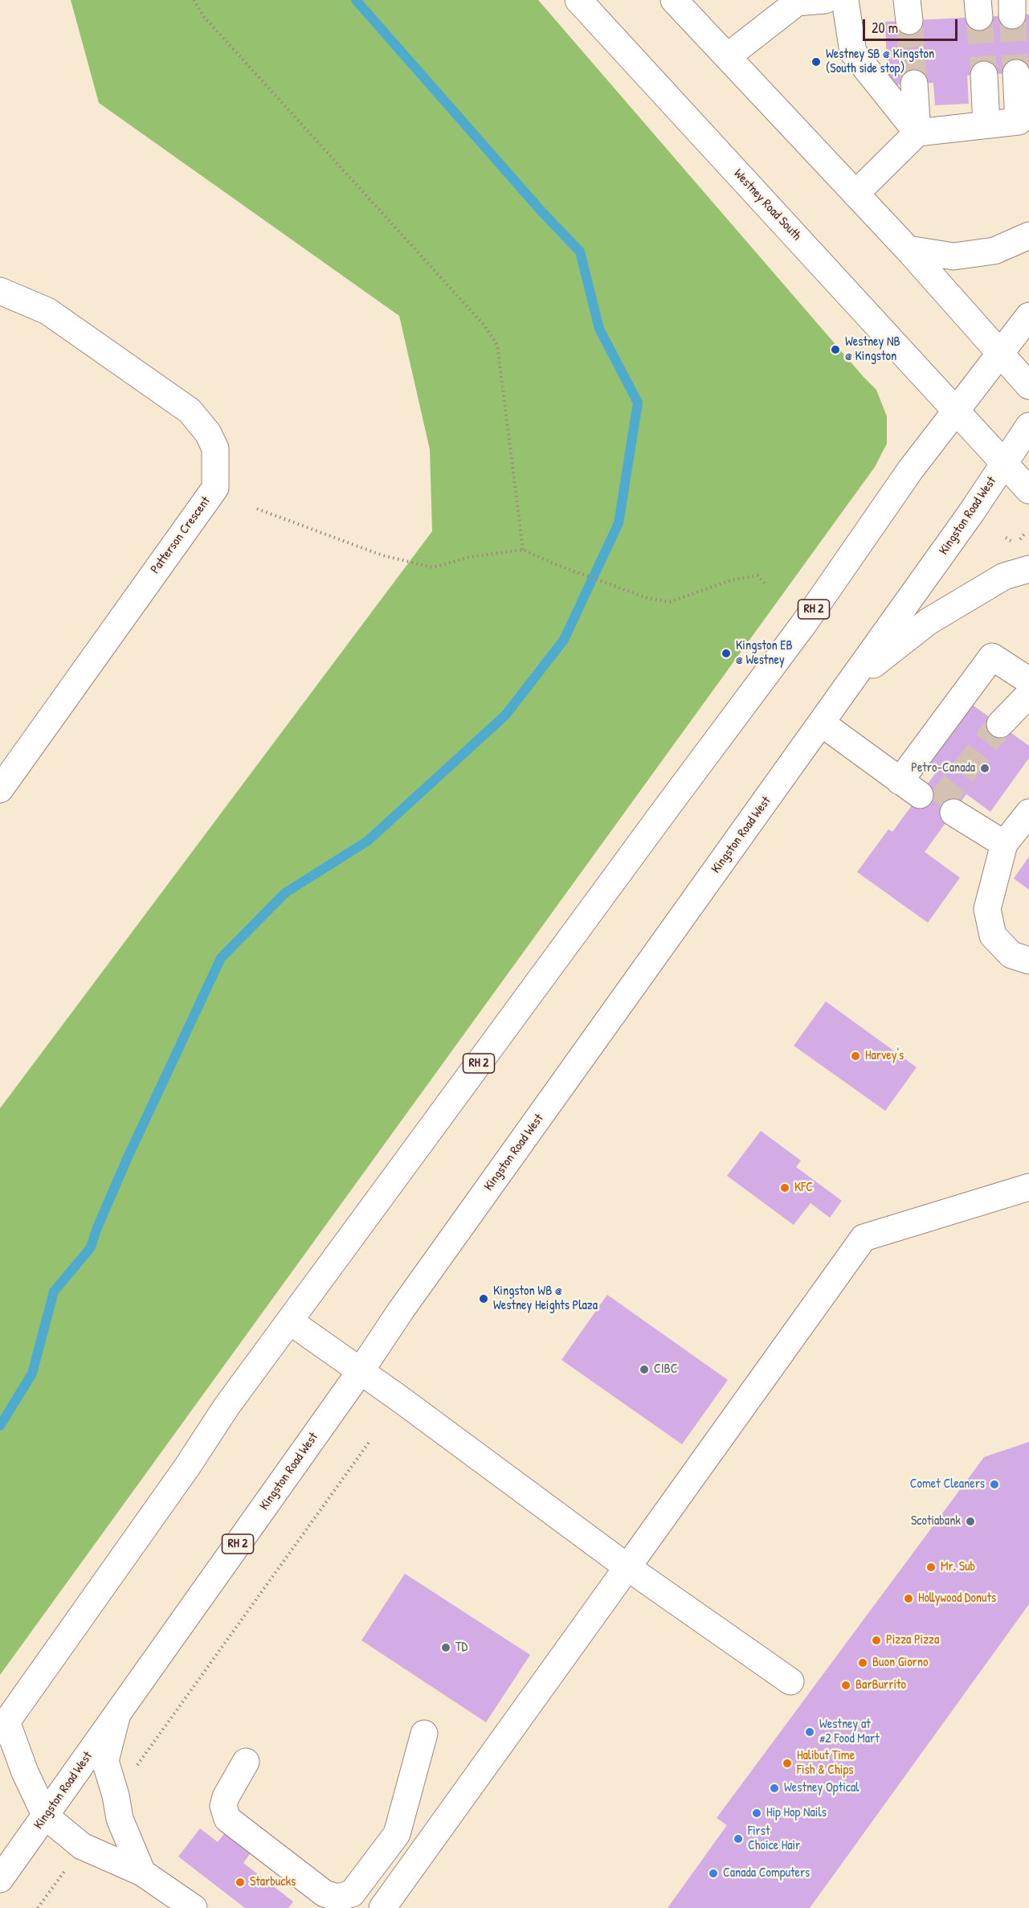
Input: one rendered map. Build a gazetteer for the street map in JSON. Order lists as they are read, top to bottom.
{
  "streets": {
    "main road": [
      "Westney Road South",
      "Kingston Road West",
      "Patterson Crescent",
      "RH 2"
    ]
  },
  "crossings": [
    ["Westney Road South", "Kingston Road West"],
    ["Westney Road South", "RH 2"]
  ],
  "places": [
    "Westney SB @ Kingston (South side stop)",
    "Westney NB @ Kingston",
    "Kingston EB @ Westney",
    "Petro-Canada",
    "Harvey's",
    "KFC",
    "Kingston WB @ Westney Heights Plaza",
    "CIBC",
    "Comet Cleaners",
    "Scotiabank",
    "Mr. Sub",
    "Hollywood Donuts",
    "Pizza Pizza",
    "TD",
    "Buon Giorno",
    "BarBurrito",
    "Westney at #2 Food Mart",
    "Halibut Time Fish & Chips",
    "Westney Optical",
    "Hip Hop Nails",
    "First Choice Hair",
    "Canada Computers",
    "Starbucks"
  ],
  "scale_bar": "20 m"
}
